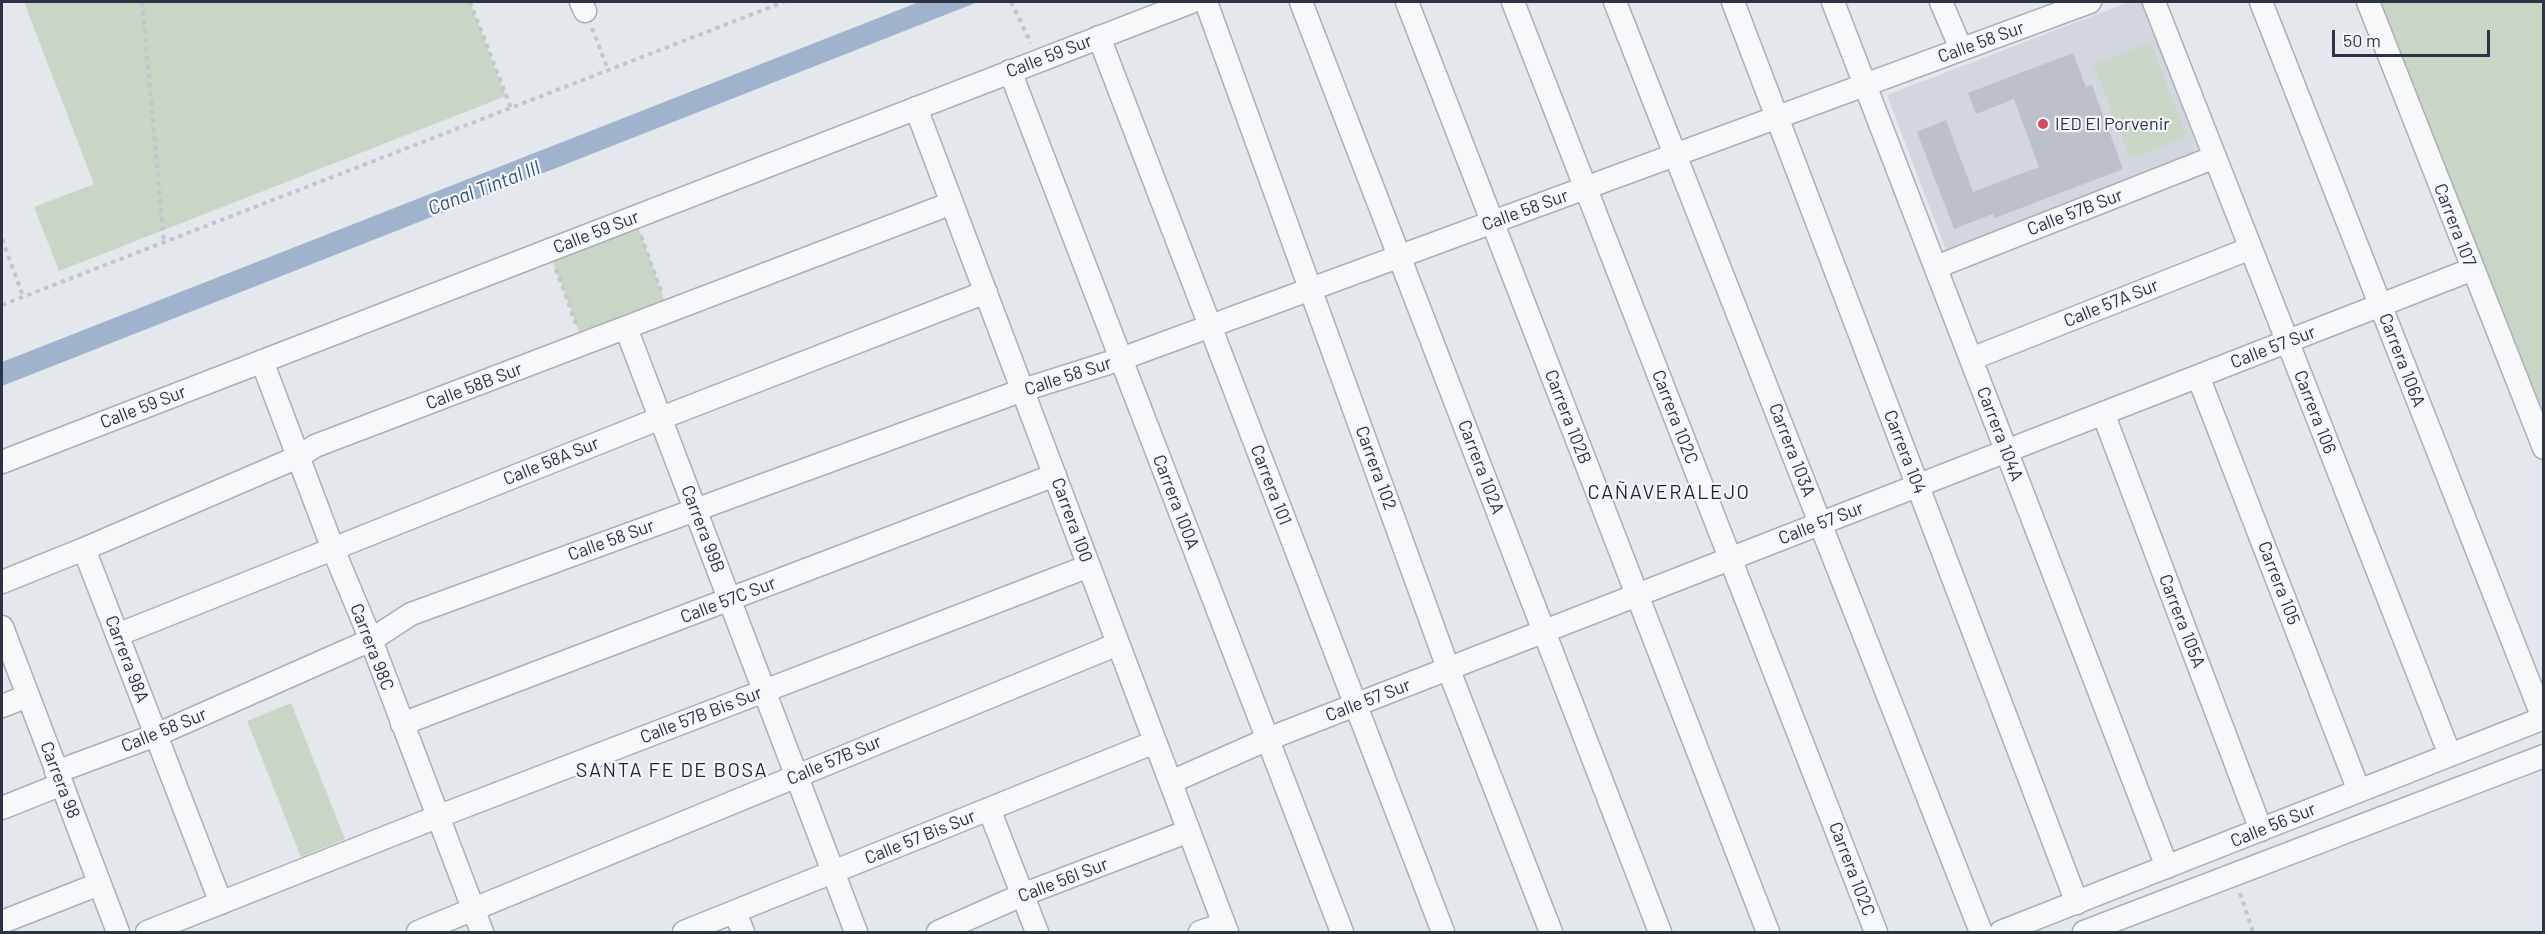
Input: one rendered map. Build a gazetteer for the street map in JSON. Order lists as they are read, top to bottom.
{
  "streets": {
    "street": [
      "Calle 58 Sur",
      "Calle 59 Sur",
      "Calle 57B Sur",
      "Carrera 107",
      "Calle 57A Sur",
      "Calle 57 Sur",
      "Carrera 106A",
      "Calle 58B Sur",
      "Carrera 106",
      "Carrera 102B",
      "Carrera 102C",
      "Carrera 104A",
      "Carrera 103A",
      "Carrera 104",
      "Calle 58A Sur",
      "Carrera 102A",
      "Carrera 102",
      "Carrera 101",
      "Carrera 100A",
      "Carrera 100",
      "Carrera 99B",
      "Carrera 105",
      "Calle 57C Sur",
      "Carrera 105A",
      "Carrera 98C",
      "Carrera 98A",
      "Calle 57B Bis Sur",
      "Carrera 98",
      "Calle 56 Sur",
      "Calle 57 Bis Sur",
      "Calle 56I Sur"
    ]
  },
  "crossings": [
    ["Calle 58 Sur", "Carrera 102B"],
    ["Calle 58 Sur", "Carrera 102C"],
    ["Calle 58 Sur", "Carrera 104A"],
    ["Calle 58 Sur", "Carrera 103A"],
    ["Calle 58 Sur", "Carrera 104"],
    ["Calle 58 Sur", "Carrera 102A"],
    ["Calle 58 Sur", "Carrera 102"],
    ["Calle 58 Sur", "Carrera 101"],
    ["Calle 58 Sur", "Carrera 100A"],
    ["Calle 58 Sur", "Carrera 100"],
    ["Calle 58 Sur", "Carrera 99B"],
    ["Calle 58 Sur", "Carrera 98C"],
    ["Calle 58 Sur", "Carrera 98A"],
    ["Calle 58 Sur", "Carrera 98"],
    ["Calle 59 Sur", "Carrera 101"],
    ["Calle 59 Sur", "Carrera 100A"],
    ["Calle 59 Sur", "Carrera 100"],
    ["Calle 59 Sur", "Carrera 98C"],
    ["Calle 57B Sur", "Carrera 106"],
    ["Calle 57B Sur", "Carrera 104A"],
    ["Calle 57B Sur", "Carrera 100"],
    ["Calle 57B Sur", "Carrera 99B"],
    ["Calle 57B Sur", "Carrera 98C"],
    ["Carrera 107", "Calle 57 Sur"],
    ["Calle 57A Sur", "Carrera 106"],
    ["Calle 57A Sur", "Carrera 104A"],
    ["Calle 57 Sur", "Carrera 106A"],
    ["Calle 57 Sur", "Carrera 106"],
    ["Calle 57 Sur", "Carrera 102B"],
    ["Calle 57 Sur", "Carrera 102C"],
    ["Calle 57 Sur", "Carrera 104A"],
    ["Calle 57 Sur", "Carrera 103A"],
    ["Calle 57 Sur", "Carrera 104"],
    ["Calle 57 Sur", "Carrera 102A"],
    ["Calle 57 Sur", "Carrera 102"],
    ["Calle 57 Sur", "Carrera 101"],
    ["Calle 57 Sur", "Carrera 100A"],
    ["Calle 57 Sur", "Carrera 100"],
    ["Calle 57 Sur", "Carrera 105"],
    ["Calle 57 Sur", "Carrera 105A"],
    ["Carrera 106A", "Calle 56 Sur"],
    ["Calle 58B Sur", "Carrera 100"],
    ["Calle 58B Sur", "Carrera 99B"],
    ["Calle 58B Sur", "Carrera 98C"],
    ["Calle 58B Sur", "Carrera 98A"],
    ["Carrera 106", "Calle 56 Sur"],
    ["Carrera 104A", "Calle 56 Sur"],
    ["Carrera 104", "Calle 56 Sur"],
    ["Calle 58A Sur", "Carrera 100"],
    ["Calle 58A Sur", "Carrera 99B"],
    ["Calle 58A Sur", "Carrera 98C"],
    ["Calle 58A Sur", "Carrera 98A"],
    ["Carrera 100", "Calle 57C Sur"],
    ["Carrera 100", "Calle 57B Bis Sur"],
    ["Carrera 100", "Calle 57 Bis Sur"],
    ["Carrera 100", "Calle 56I Sur"],
    ["Carrera 99B", "Calle 57C Sur"],
    ["Carrera 99B", "Calle 57B Bis Sur"],
    ["Carrera 99B", "Calle 57 Bis Sur"],
    ["Carrera 105", "Calle 56 Sur"],
    ["Calle 57C Sur", "Carrera 98C"],
    ["Carrera 105A", "Calle 56 Sur"],
    ["Carrera 98C", "Calle 57B Bis Sur"],
    ["Carrera 98A", "Calle 57B Bis Sur"]
  ],
  "districts": ["CAÑAVERALEJO", "SANTA FE DE BOSA"],
  "water": ["Canal Tintal III"],
  "places": ["IED El Porvenir"],
  "scale_bar": "50 m"
}
